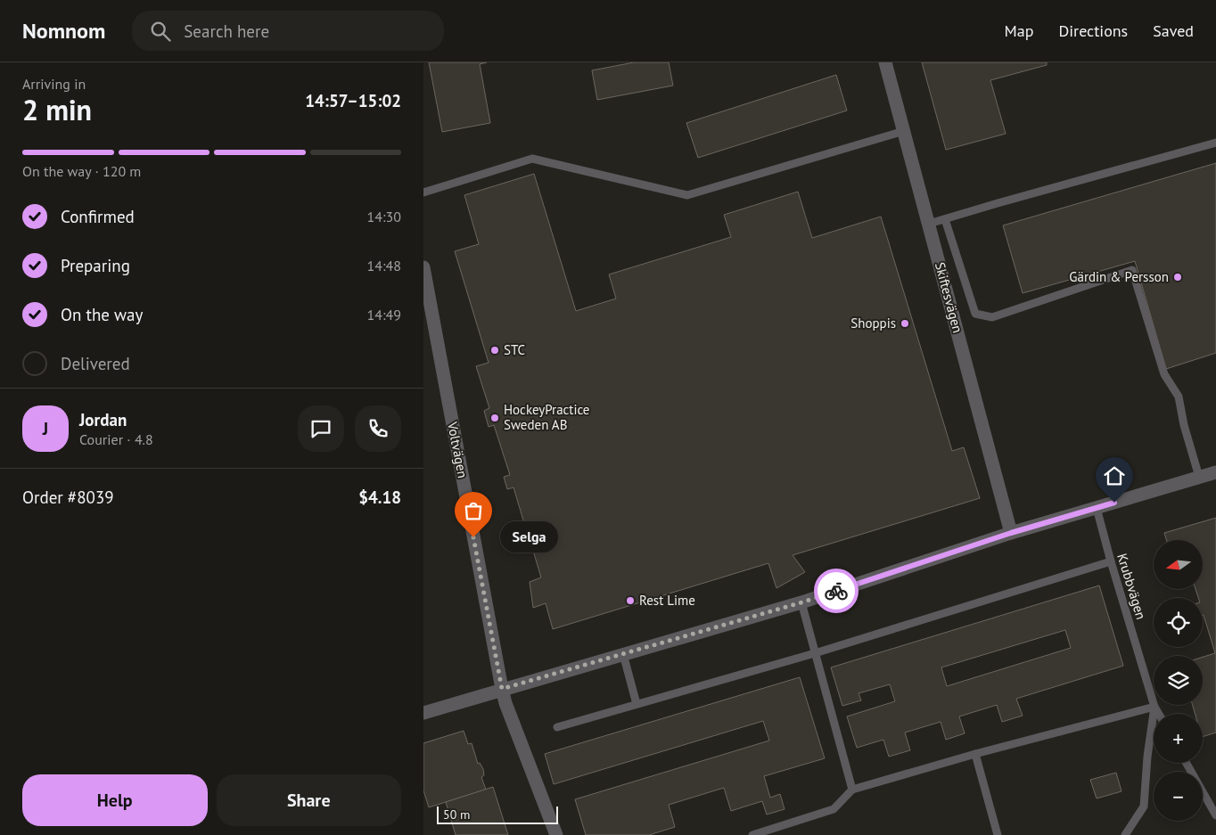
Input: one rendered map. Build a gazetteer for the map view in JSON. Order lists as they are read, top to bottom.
{
  "streets": {
    "street": ["Skiftesvägen", "Voltvägen"],
    "lane": ["Krubbvägen"]
  },
  "places": [
    "Gärdin & Persson",
    "Shoppis",
    "STC",
    "HockeyPractice Sweden AB",
    "Selga",
    "Rest Lime"
  ],
  "scale_bar": "50 m",
  "north": "left",
  "page": {
    "header": "Nomnom",
    "search": "Search here",
    "nav": ["Map", "Directions", "Saved"],
    "heading": ["2 min", "Arriving in", "14:57–15:02"],
    "panel": [
      "Jordan",
      "Courier · 4.8",
      "Order #8039",
      "$4.18"
    ],
    "bar": "On the way · 120 m",
    "list": [
      ["Confirmed", "14:30"],
      ["Preparing", "14:48"],
      ["On the way", "14:49"],
      "Delivered"
    ],
    "round": "J",
    "bubble": "Selga",
    "map_buttons": ["+", "−"],
    "buttons": ["Help", "Share"],
    "scale": "50 m"
  }
}
